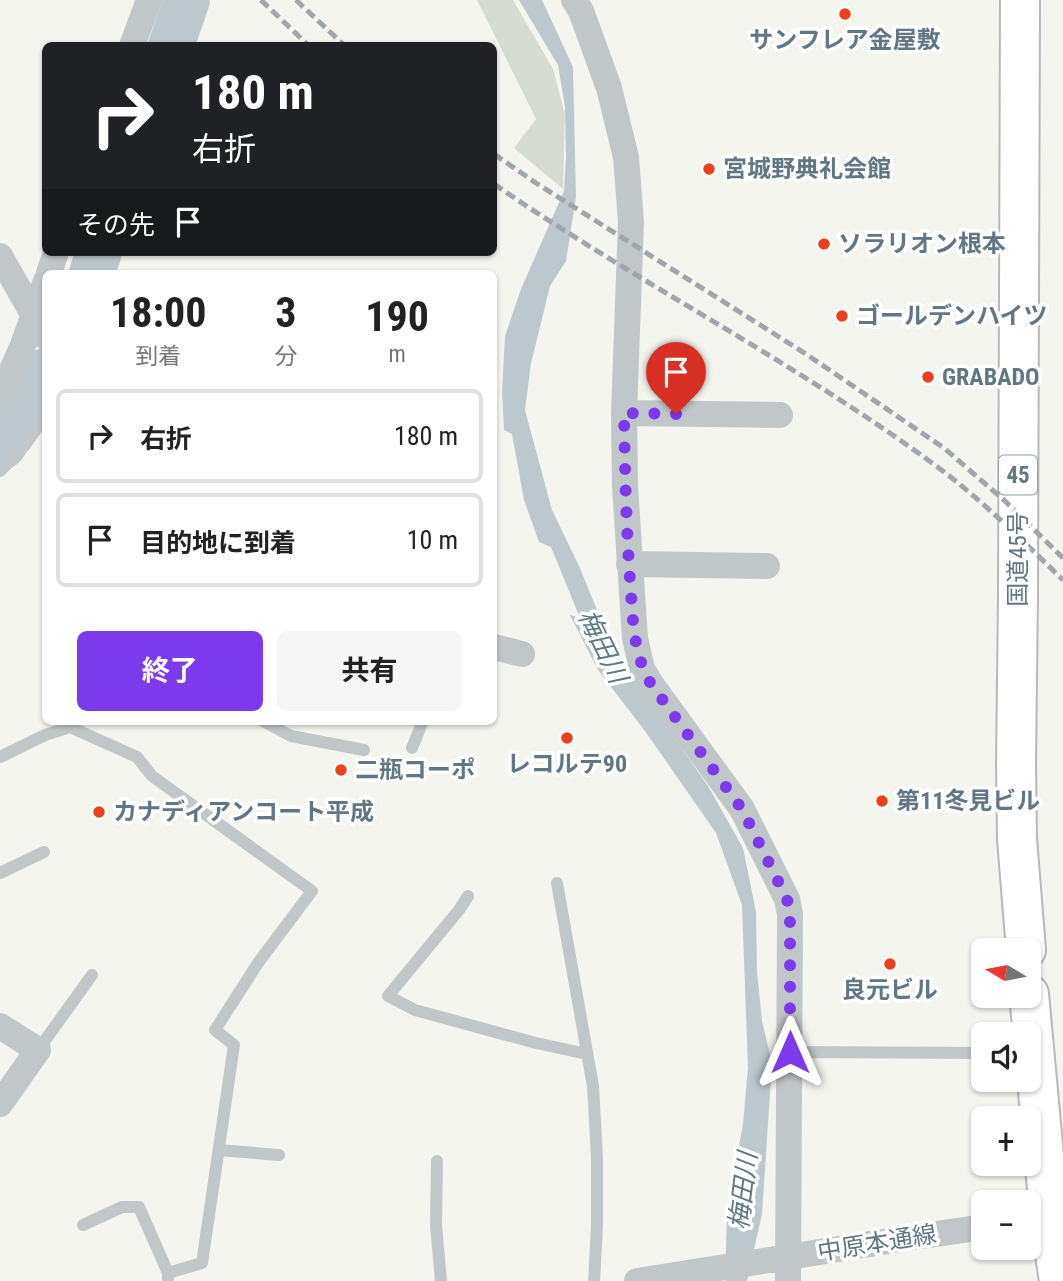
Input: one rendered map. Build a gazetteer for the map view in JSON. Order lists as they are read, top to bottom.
{
  "streets": {
    "highway": ["45", "国道45号"],
    "street": ["中原本通線"]
  },
  "water": ["梅田川"],
  "places": [
    "サンフレア金屋敷",
    "宮城野典礼会館",
    "ソラリオン根本",
    "ゴールデンハイツ",
    "GRABADO",
    "レコルテ90",
    "二瓶コーポ",
    "第11冬見ビル",
    "カナディアンコート平成",
    "良元ビル"
  ],
  "north": "left",
  "page": {
    "turn": ["180 m", "右折"],
    "then": "その先",
    "eta": [
      "18:00",
      "到着",
      "3",
      "分",
      "190",
      "m"
    ],
    "list": [
      {
        "name": "右折",
        "value": "180 m"
      },
      {
        "name": "目的地に到着",
        "value": "10 m"
      }
    ],
    "buttons": ["終了", "共有"],
    "map_buttons": ["+", "−"]
  }
}
